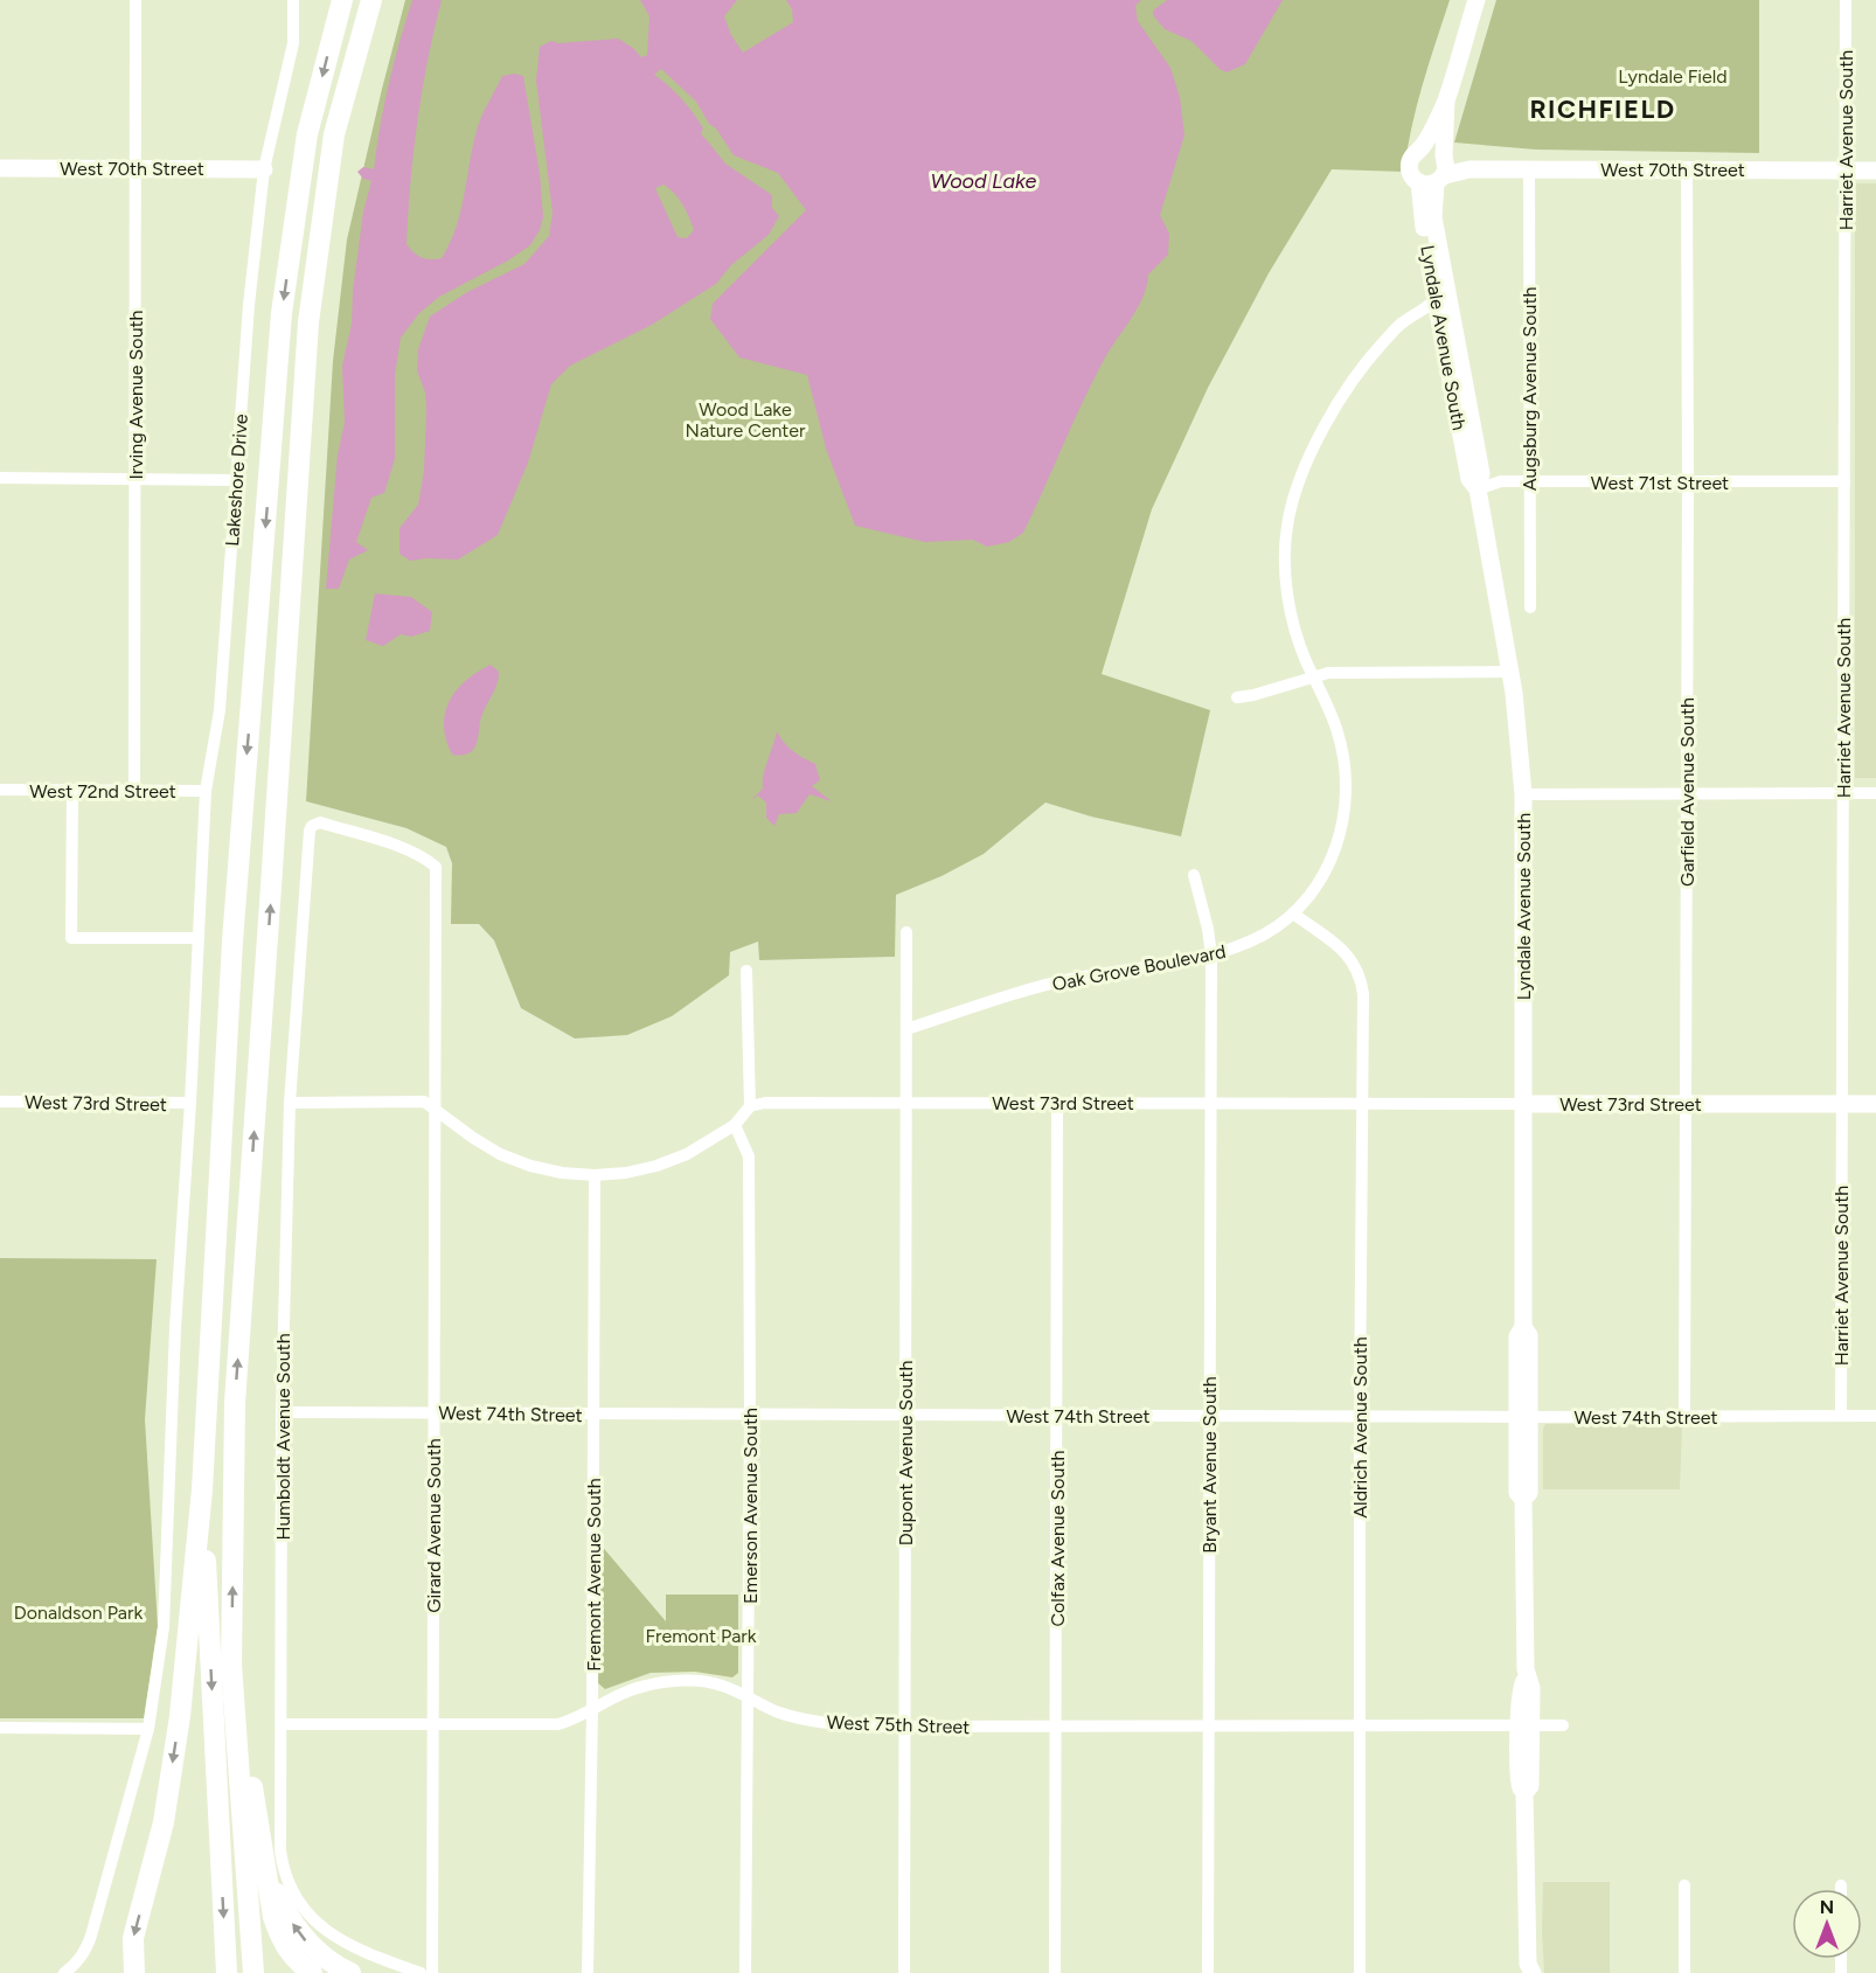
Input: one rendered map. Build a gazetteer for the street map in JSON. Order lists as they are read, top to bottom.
{
  "streets": {
    "main road": ["West 70th Street", "Lyndale Avenue South", "West 73rd Street"],
    "street": [
      "Harriet Avenue South",
      "Augsburg Avenue South",
      "Irving Avenue South",
      "Lakeshore Drive",
      "West 71st Street",
      "West 72nd Street",
      "Garfield Avenue South",
      "Oak Grove Boulevard",
      "West 74th Street",
      "Aldrich Avenue South",
      "Humboldt Avenue South",
      "Dupont Avenue South",
      "Bryant Avenue South",
      "Emerson Avenue South",
      "Girard Avenue South",
      "Colfax Avenue South",
      "Fremont Avenue South",
      "West 75th Street"
    ]
  },
  "crossings": [
    ["Harriet Avenue South", "West 70th Street"],
    ["Harriet Avenue South", "West 71st Street"],
    ["Harriet Avenue South", "West 73rd Street"],
    ["Harriet Avenue South", "West 74th Street"],
    ["West 70th Street", "Lyndale Avenue South"],
    ["West 70th Street", "Augsburg Avenue South"],
    ["West 70th Street", "Irving Avenue South"],
    ["West 70th Street", "Lakeshore Drive"],
    ["West 70th Street", "Garfield Avenue South"],
    ["Lyndale Avenue South", "West 71st Street"],
    ["Lyndale Avenue South", "Oak Grove Boulevard"],
    ["Lyndale Avenue South", "West 73rd Street"],
    ["Lyndale Avenue South", "West 74th Street"],
    ["Lyndale Avenue South", "West 75th Street"],
    ["Augsburg Avenue South", "West 71st Street"],
    ["Irving Avenue South", "West 72nd Street"],
    ["Lakeshore Drive", "West 72nd Street"],
    ["West 71st Street", "Garfield Avenue South"],
    ["Garfield Avenue South", "West 73rd Street"],
    ["Garfield Avenue South", "West 74th Street"],
    ["Oak Grove Boulevard", "Aldrich Avenue South"],
    ["Oak Grove Boulevard", "Dupont Avenue South"],
    ["Oak Grove Boulevard", "Bryant Avenue South"],
    ["West 73rd Street", "Aldrich Avenue South"],
    ["West 73rd Street", "Dupont Avenue South"],
    ["West 73rd Street", "Bryant Avenue South"],
    ["West 73rd Street", "Colfax Avenue South"],
    ["West 74th Street", "Aldrich Avenue South"],
    ["West 74th Street", "Humboldt Avenue South"],
    ["West 74th Street", "Dupont Avenue South"],
    ["West 74th Street", "Bryant Avenue South"],
    ["West 74th Street", "Emerson Avenue South"],
    ["West 74th Street", "Girard Avenue South"],
    ["West 74th Street", "Colfax Avenue South"],
    ["West 74th Street", "Fremont Avenue South"],
    ["Aldrich Avenue South", "West 75th Street"],
    ["Humboldt Avenue South", "Girard Avenue South"],
    ["Humboldt Avenue South", "West 75th Street"],
    ["Dupont Avenue South", "West 75th Street"],
    ["Bryant Avenue South", "West 75th Street"],
    ["Emerson Avenue South", "West 75th Street"],
    ["Girard Avenue South", "West 75th Street"],
    ["Colfax Avenue South", "West 75th Street"],
    ["Fremont Avenue South", "West 75th Street"]
  ],
  "districts": ["RICHFIELD"],
  "water": ["Wood Lake"],
  "parks": [
    "Lyndale Field",
    "Wood Lake Nature Center",
    "Donaldson Park",
    "Fremont Park"
  ],
  "north": "top"
}
